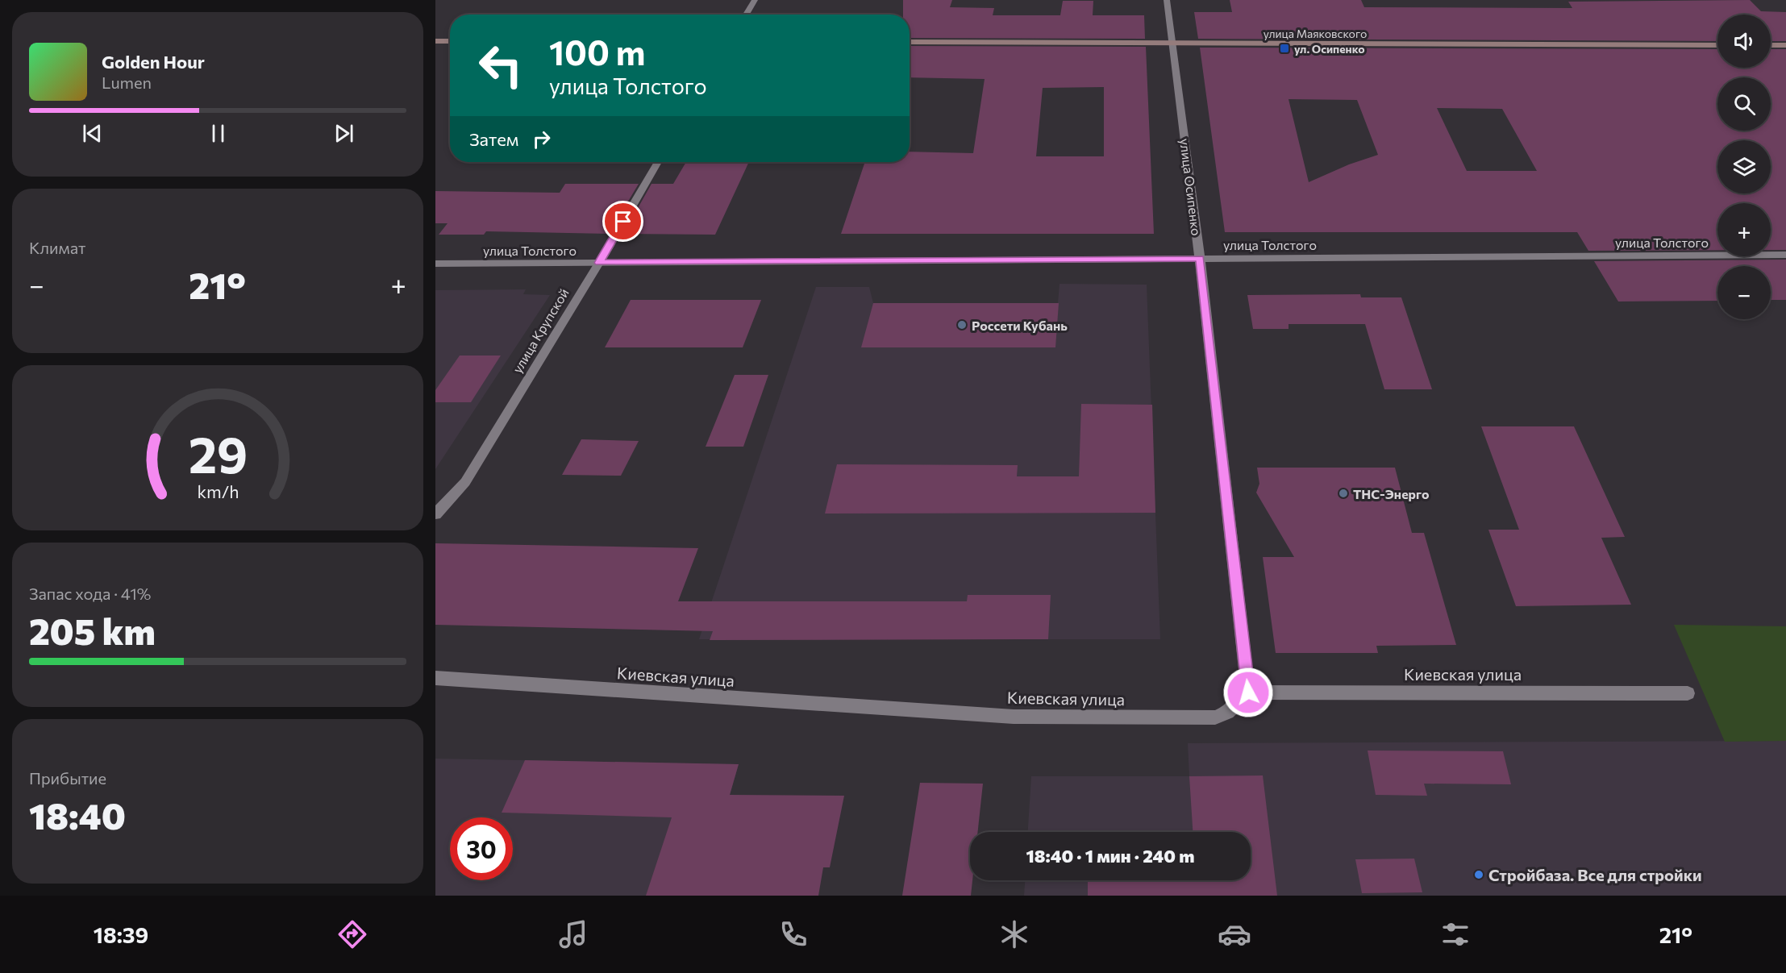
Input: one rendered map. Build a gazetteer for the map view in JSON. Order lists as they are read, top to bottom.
{
  "streets": {
    "street": [
      "улица Маяковского",
      "улица Осипенко",
      "улица Толстого",
      "улица Крупской",
      "Киевская улица"
    ]
  },
  "crossings": [
    ["улица Маяковского", "улица Осипенко"],
    ["улица Осипенко", "улица Толстого"],
    ["улица Осипенко", "Киевская улица"],
    ["улица Толстого", "улица Крупской"]
  ],
  "places": {
    "transit": ["ул. Осипенко"],
    "other": ["Россети Кубань", "ТНС-Энерго", "Стройбаза. Все для стройки"]
  },
  "page": {
    "map_buttons": ["+", "−"],
    "turn": ["100 m", "улица Толстого"],
    "song": ["Golden Hour", "Lumen"],
    "then": "Затем",
    "tile": [
      "Климат",
      ["Запас хода · 41%", "205 km"],
      ["Прибытие", "18:40"]
    ],
    "heat": ["−", "21°", "+"],
    "limit": "30",
    "trip": "18:40 · 1 мин · 240 m",
    "tabs": ["18:39", "21°"],
    "gauge": ["29", "km/h"]
  }
}
